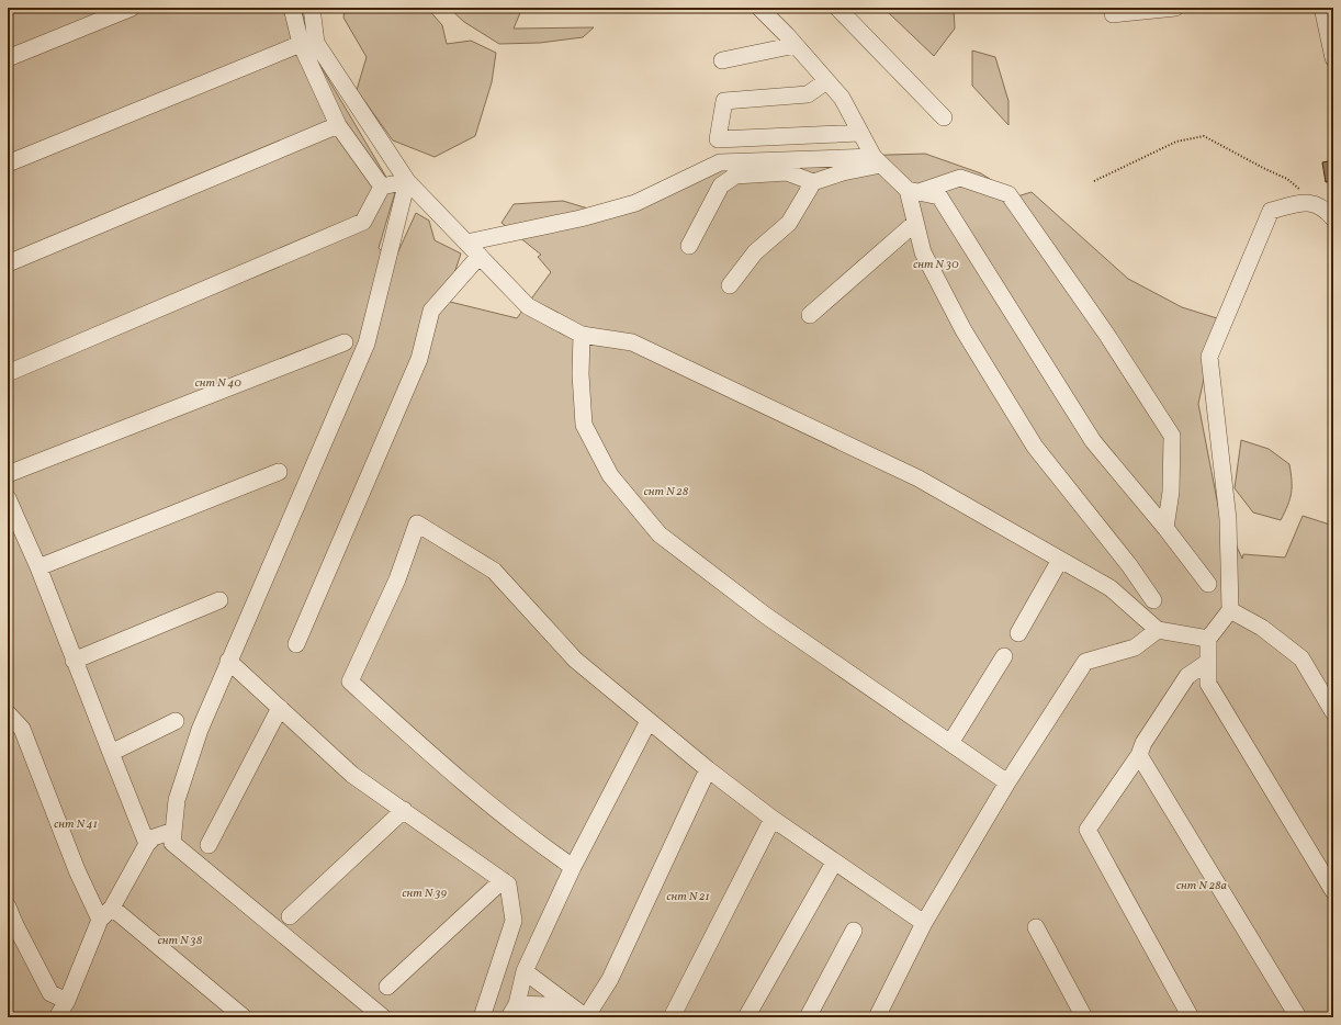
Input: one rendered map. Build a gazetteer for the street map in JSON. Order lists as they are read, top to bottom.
{
  "parks": [
    "снт N 30",
    "снт N 40",
    "снт N 28",
    "снт N 41",
    "снт N 28а",
    "снт N 39",
    "снт N 21",
    "снт N 38"
  ]
}
